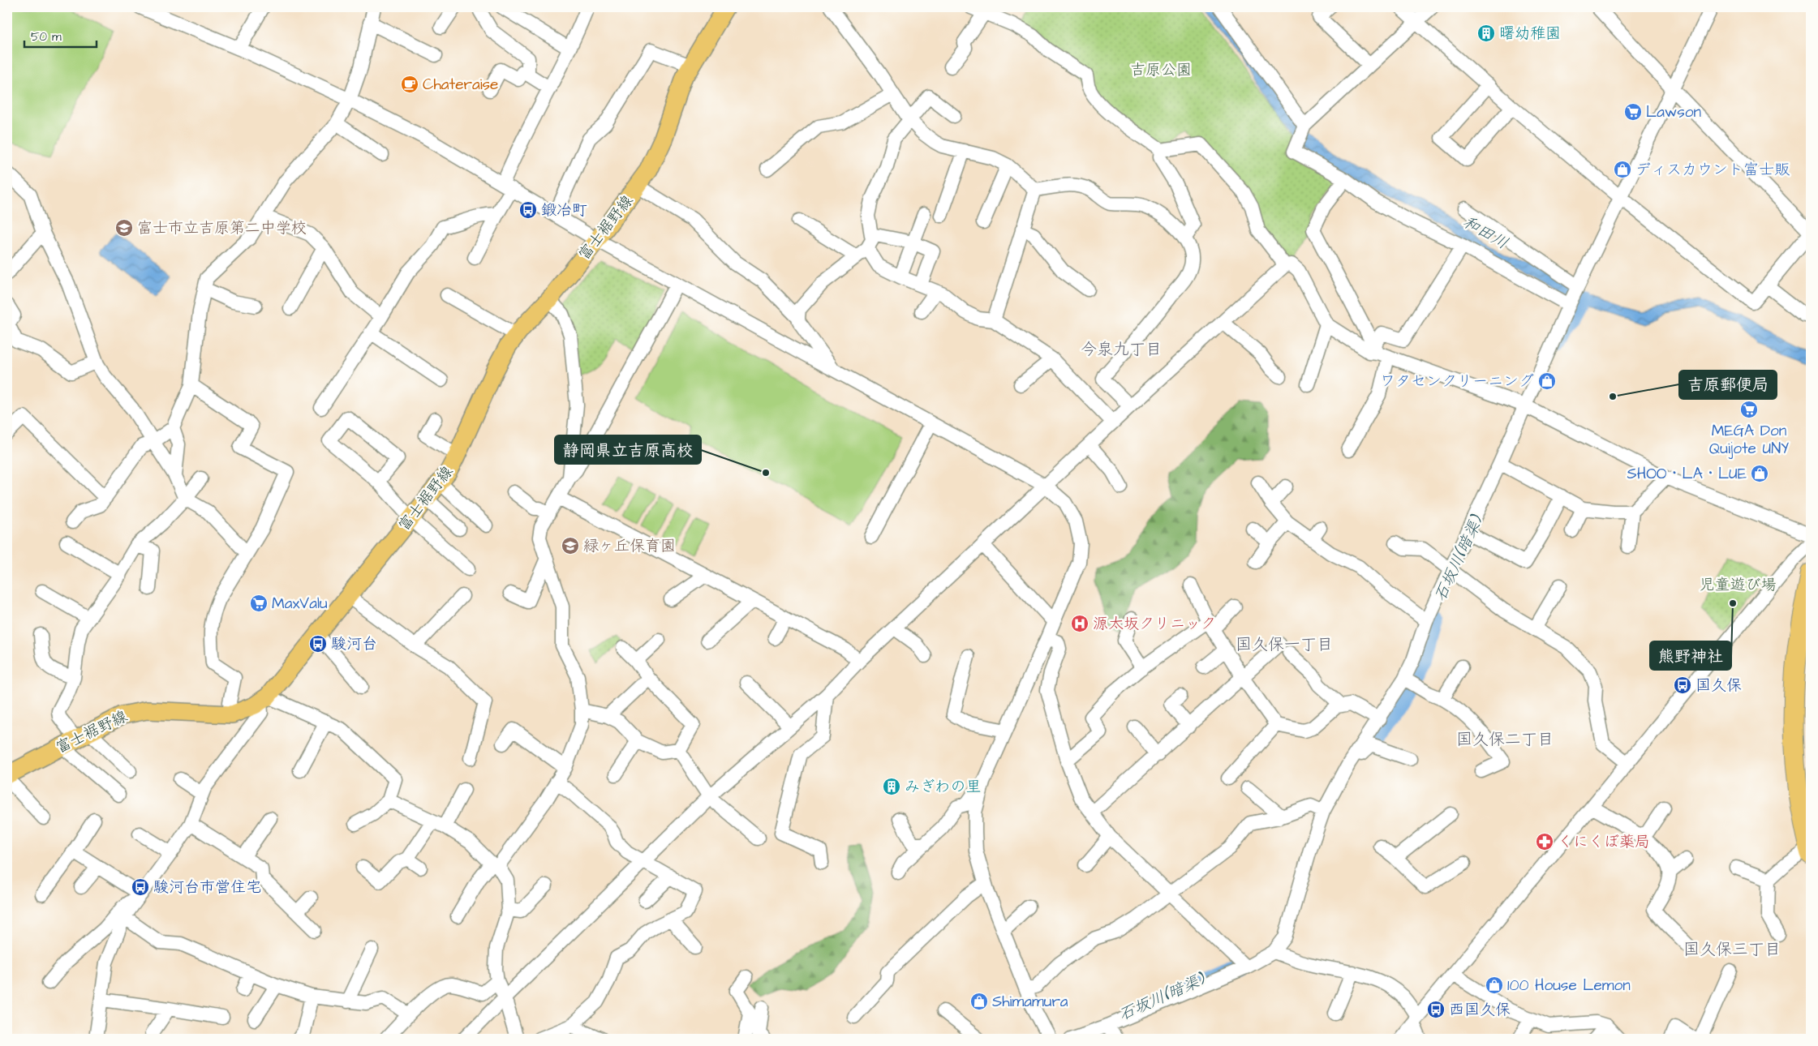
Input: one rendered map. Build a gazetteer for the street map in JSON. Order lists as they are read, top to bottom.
{
  "streets": {
    "main road": ["富士裾野線"]
  },
  "districts": [
    "今泉九丁目",
    "国久保一丁目",
    "国久保二丁目",
    "国久保三丁目"
  ],
  "water": ["和田川", "石坂川(暗渠)"],
  "parks": ["吉原公園", "児童遊び場"],
  "places": {
    "building": ["曙幼稚園", "みぎわの里"],
    "cafe": ["Chateraise"],
    "supermarket": ["Lawson", "MEGA Don Quijote UNY", "MaxValu"],
    "shop": [
      "ディスカウント富士販",
      "ワタセンクリーニング",
      "SHOO・LA・LUE",
      "100 House Lemon",
      "Shimamura"
    ],
    "bus stop": [
      "鍛冶町",
      "駿河台",
      "国久保",
      "駿河台市営住宅",
      "西国久保"
    ],
    "school or university": ["富士市立吉原第二中学校", "緑ヶ丘保育園"],
    "other": ["吉原郵便局", "静岡県立吉原高校", "熊野神社"],
    "hospital": ["源太坂クリニック"],
    "pharmacy": ["くにくぼ薬局"]
  },
  "scale_bar": "50 m"
}
